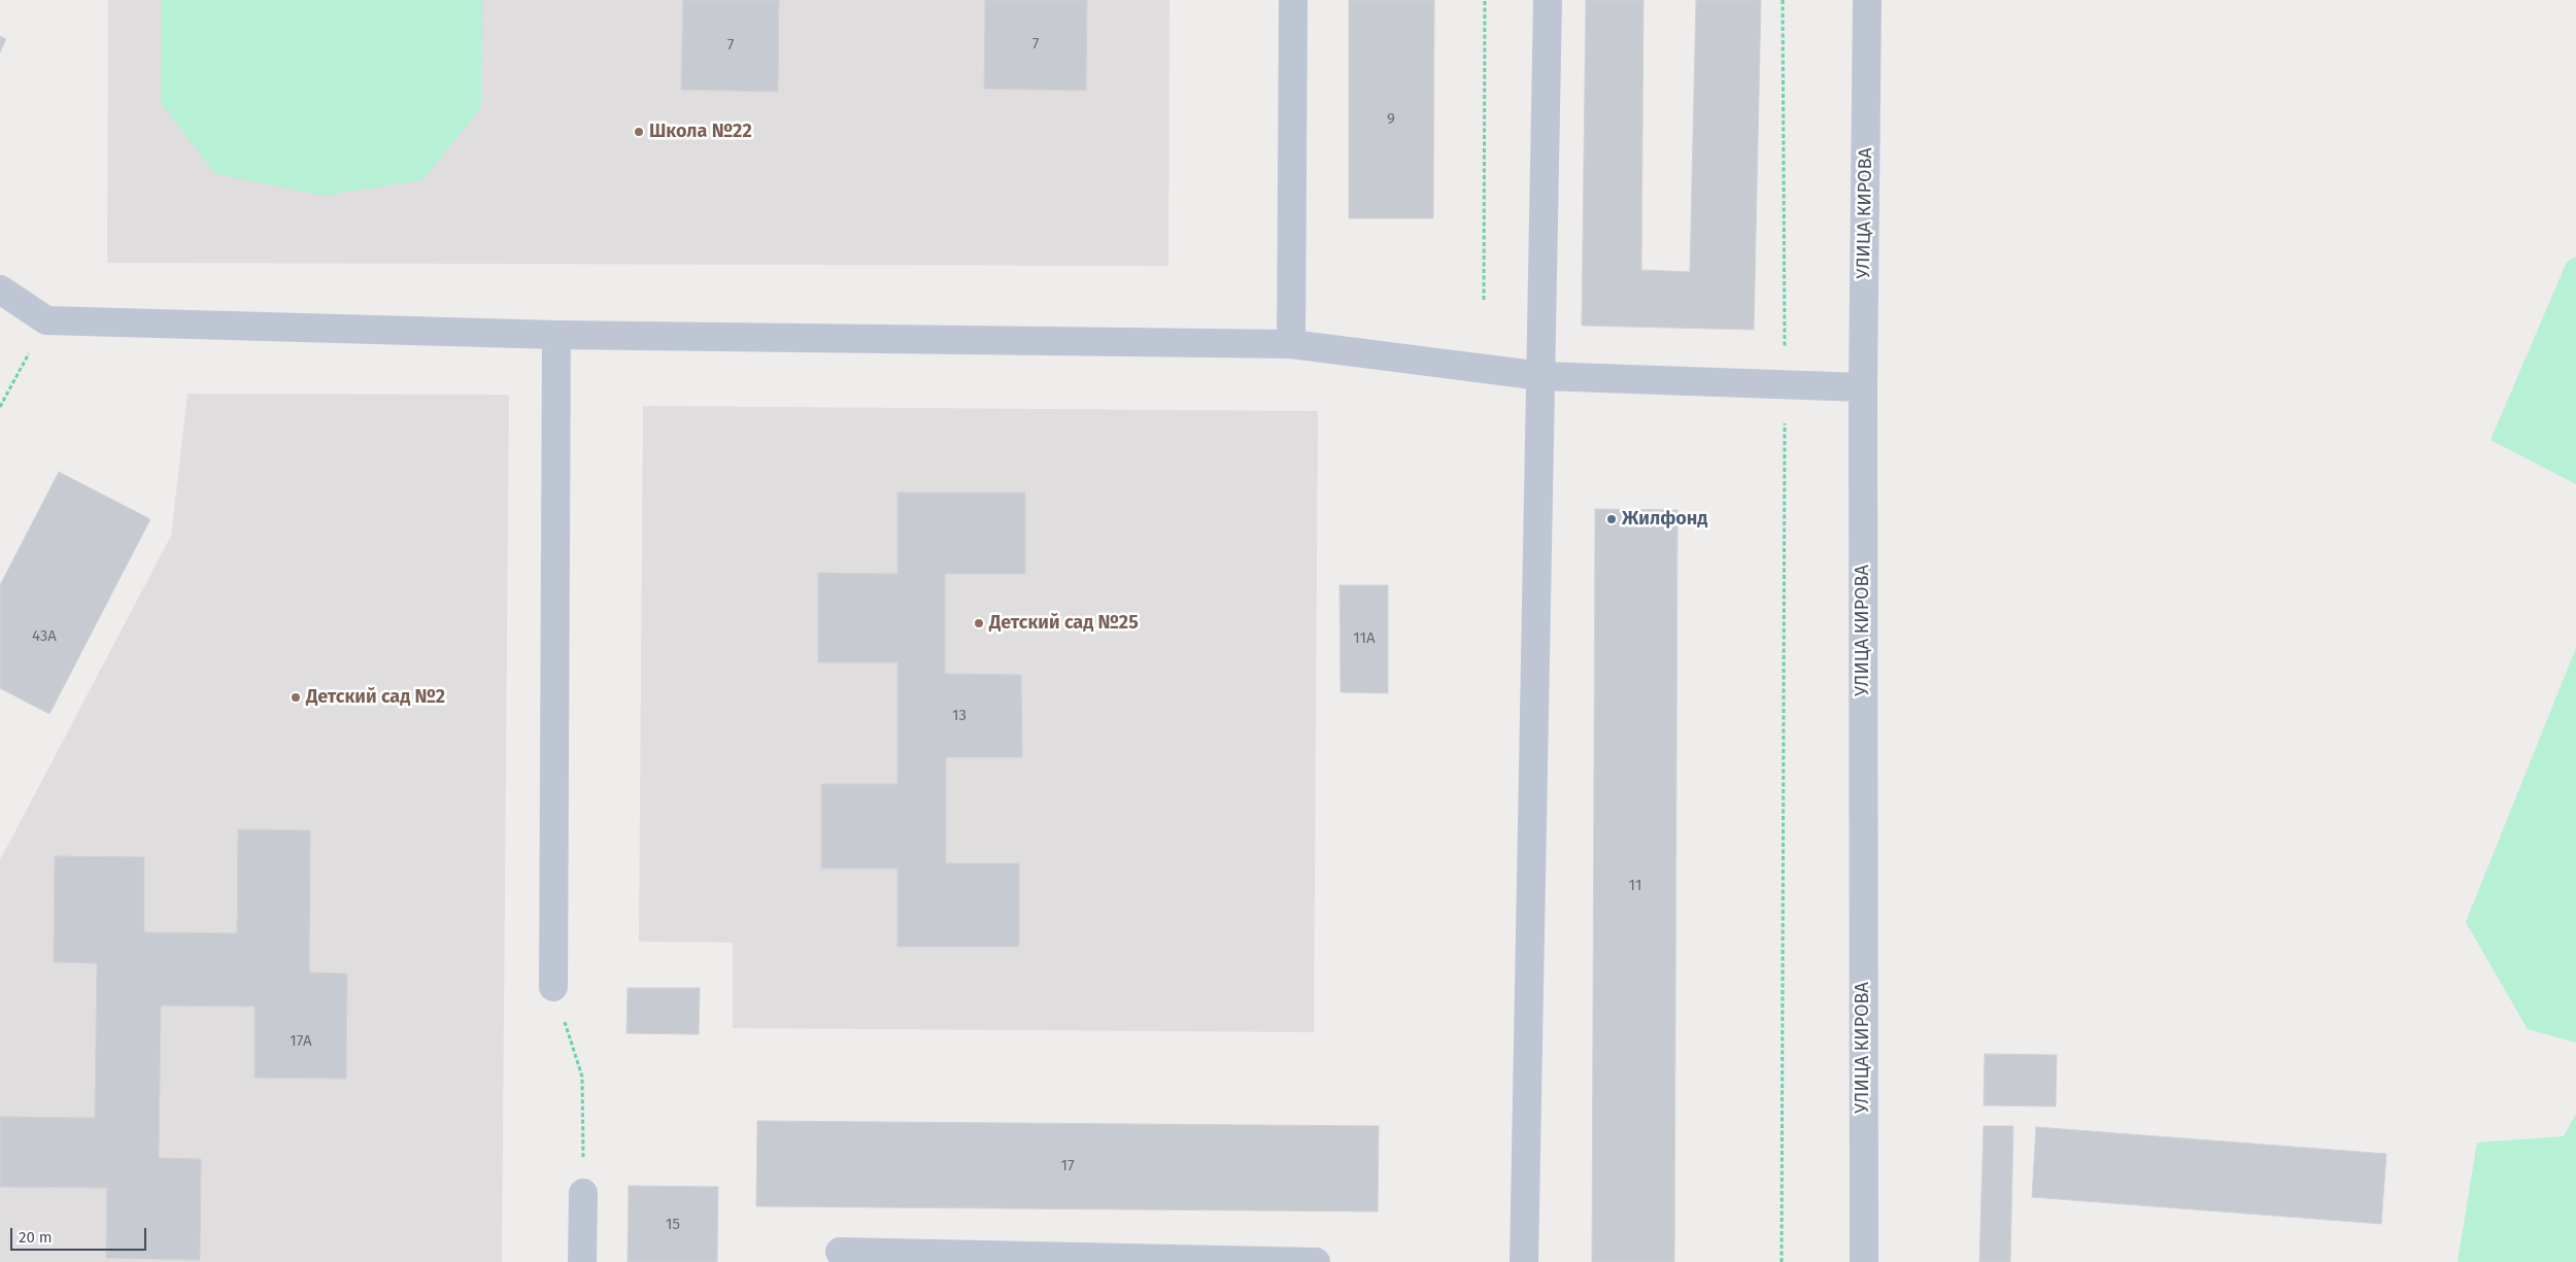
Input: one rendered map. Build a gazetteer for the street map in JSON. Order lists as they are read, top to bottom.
{
  "streets": {
    "street": ["УЛИЦА КИРОВА"]
  },
  "places": [
    "Школа №22",
    "Жилфонд",
    "Детский сад №25",
    "Детский сад №2"
  ],
  "house_numbers": [
    "7",
    "7",
    "9",
    "43А",
    "11А",
    "13",
    "11",
    "17А",
    "17",
    "15"
  ],
  "scale_bar": "20 m"
}
